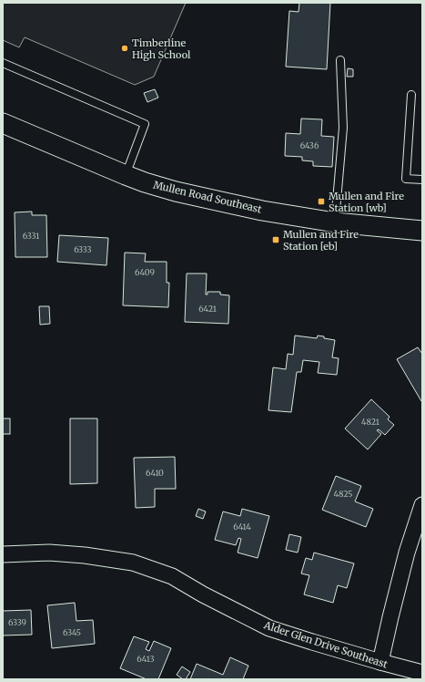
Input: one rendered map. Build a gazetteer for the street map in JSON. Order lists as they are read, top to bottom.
{
  "streets": {
    "street": ["Mullen Road Southeast", "Alder Glen Drive Southeast"]
  },
  "places": {
    "other": ["Timberline High School"],
    "transit": ["Mullen and Fire Station [wb]", "Mullen and Fire Station [eb]"]
  },
  "house_numbers": [
    "6436",
    "6331",
    "6333",
    "6409",
    "6421",
    "4821",
    "6410",
    "4825",
    "6414",
    "6339",
    "6345",
    "6413"
  ]
}
